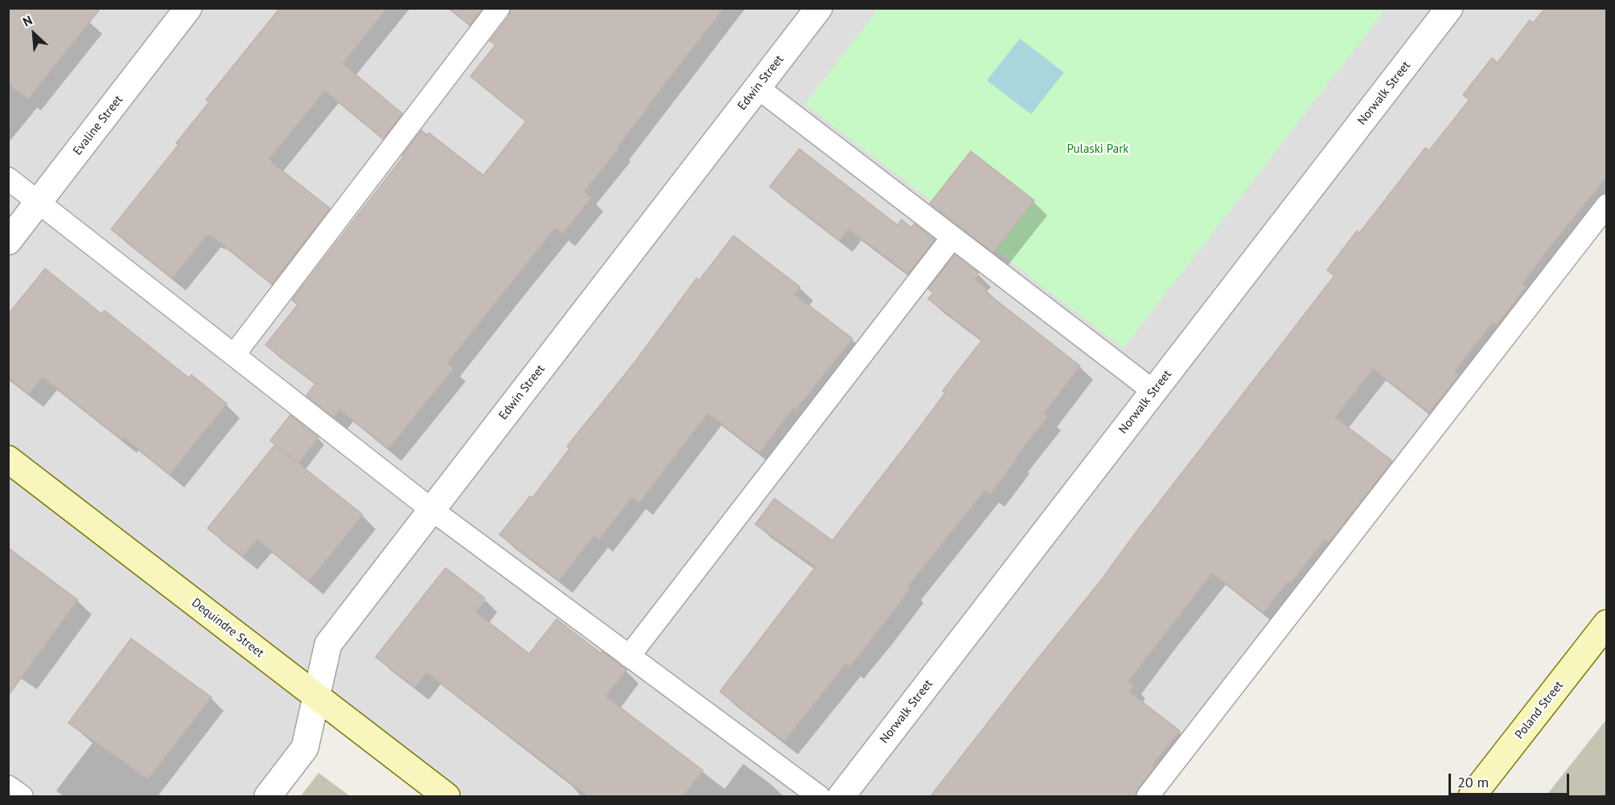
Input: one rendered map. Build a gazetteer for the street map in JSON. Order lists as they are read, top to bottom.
{
  "streets": {
    "street": [
      "Edwin Street",
      "Norwalk Street",
      "Evaline Street",
      "Dequindre Street",
      "Poland Street"
    ]
  },
  "crossings": [
    ["Edwin Street", "Dequindre Street"]
  ],
  "parks": ["Pulaski Park"],
  "scale_bar": "20 m",
  "north": "top left"
}
